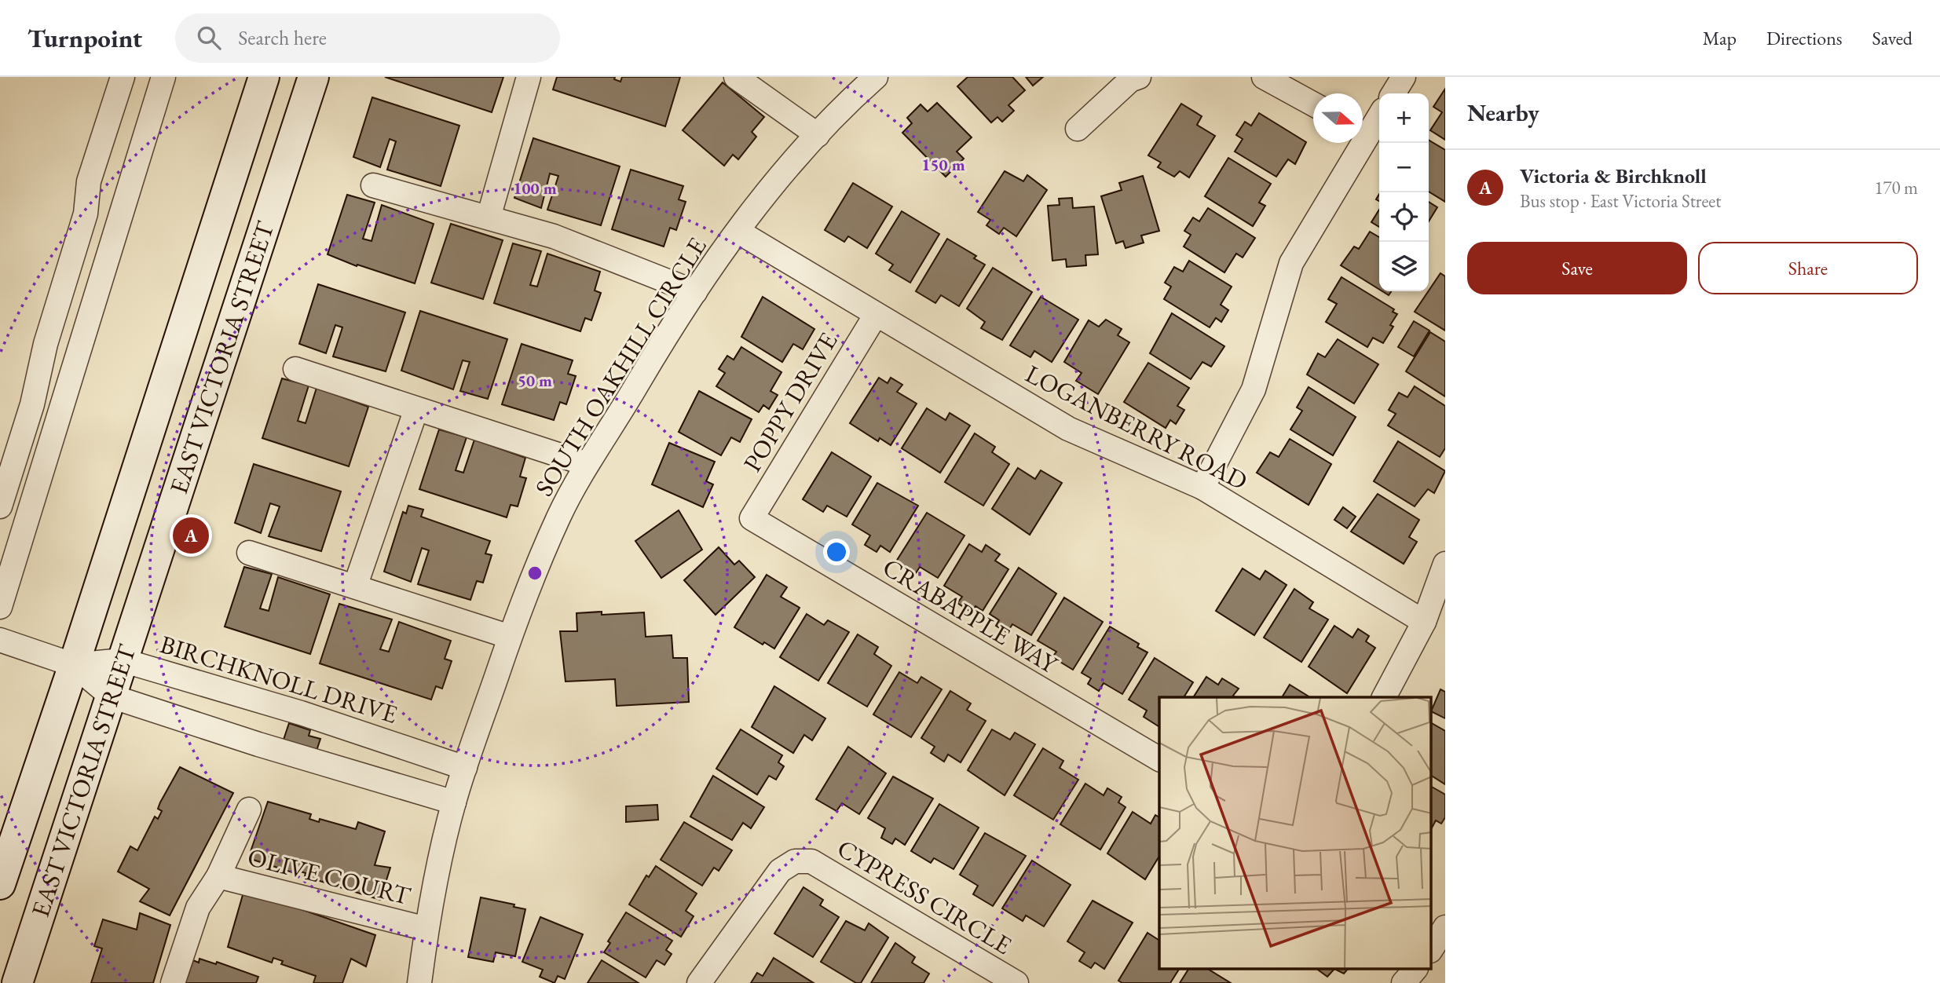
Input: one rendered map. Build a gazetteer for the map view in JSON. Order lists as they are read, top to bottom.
{
  "streets": {
    "main road": ["EAST VICTORIA STREET"],
    "street": [
      "SOUTH OAKHILL CIRCLE",
      "POPPY DRIVE",
      "LOGANBERRY ROAD",
      "CRABAPPLE WAY",
      "BIRCHKNOLL DRIVE",
      "OLIVE COURT",
      "CYPRESS CIRCLE"
    ]
  },
  "crossings": [
    ["EAST VICTORIA STREET", "BIRCHKNOLL DRIVE"],
    ["SOUTH OAKHILL CIRCLE", "LOGANBERRY ROAD"],
    ["SOUTH OAKHILL CIRCLE", "BIRCHKNOLL DRIVE"],
    ["SOUTH OAKHILL CIRCLE", "OLIVE COURT"],
    ["POPPY DRIVE", "LOGANBERRY ROAD"],
    ["POPPY DRIVE", "CRABAPPLE WAY"]
  ],
  "north": "right",
  "page": {
    "header": "Turnpoint",
    "search": "Search here",
    "nav": ["Map", "Directions", "Saved"],
    "heading": "Nearby",
    "map_buttons": ["+", "−"],
    "list": [
      {
        "mark": "A",
        "name": "Victoria & Birchknoll",
        "note": "Bus stop · East Victoria Street",
        "value": "170 m"
      }
    ],
    "buttons": ["Save", "Share"],
    "pins": "A"
  },
  "rings": ["150 m", "100 m", "50 m"]
}
